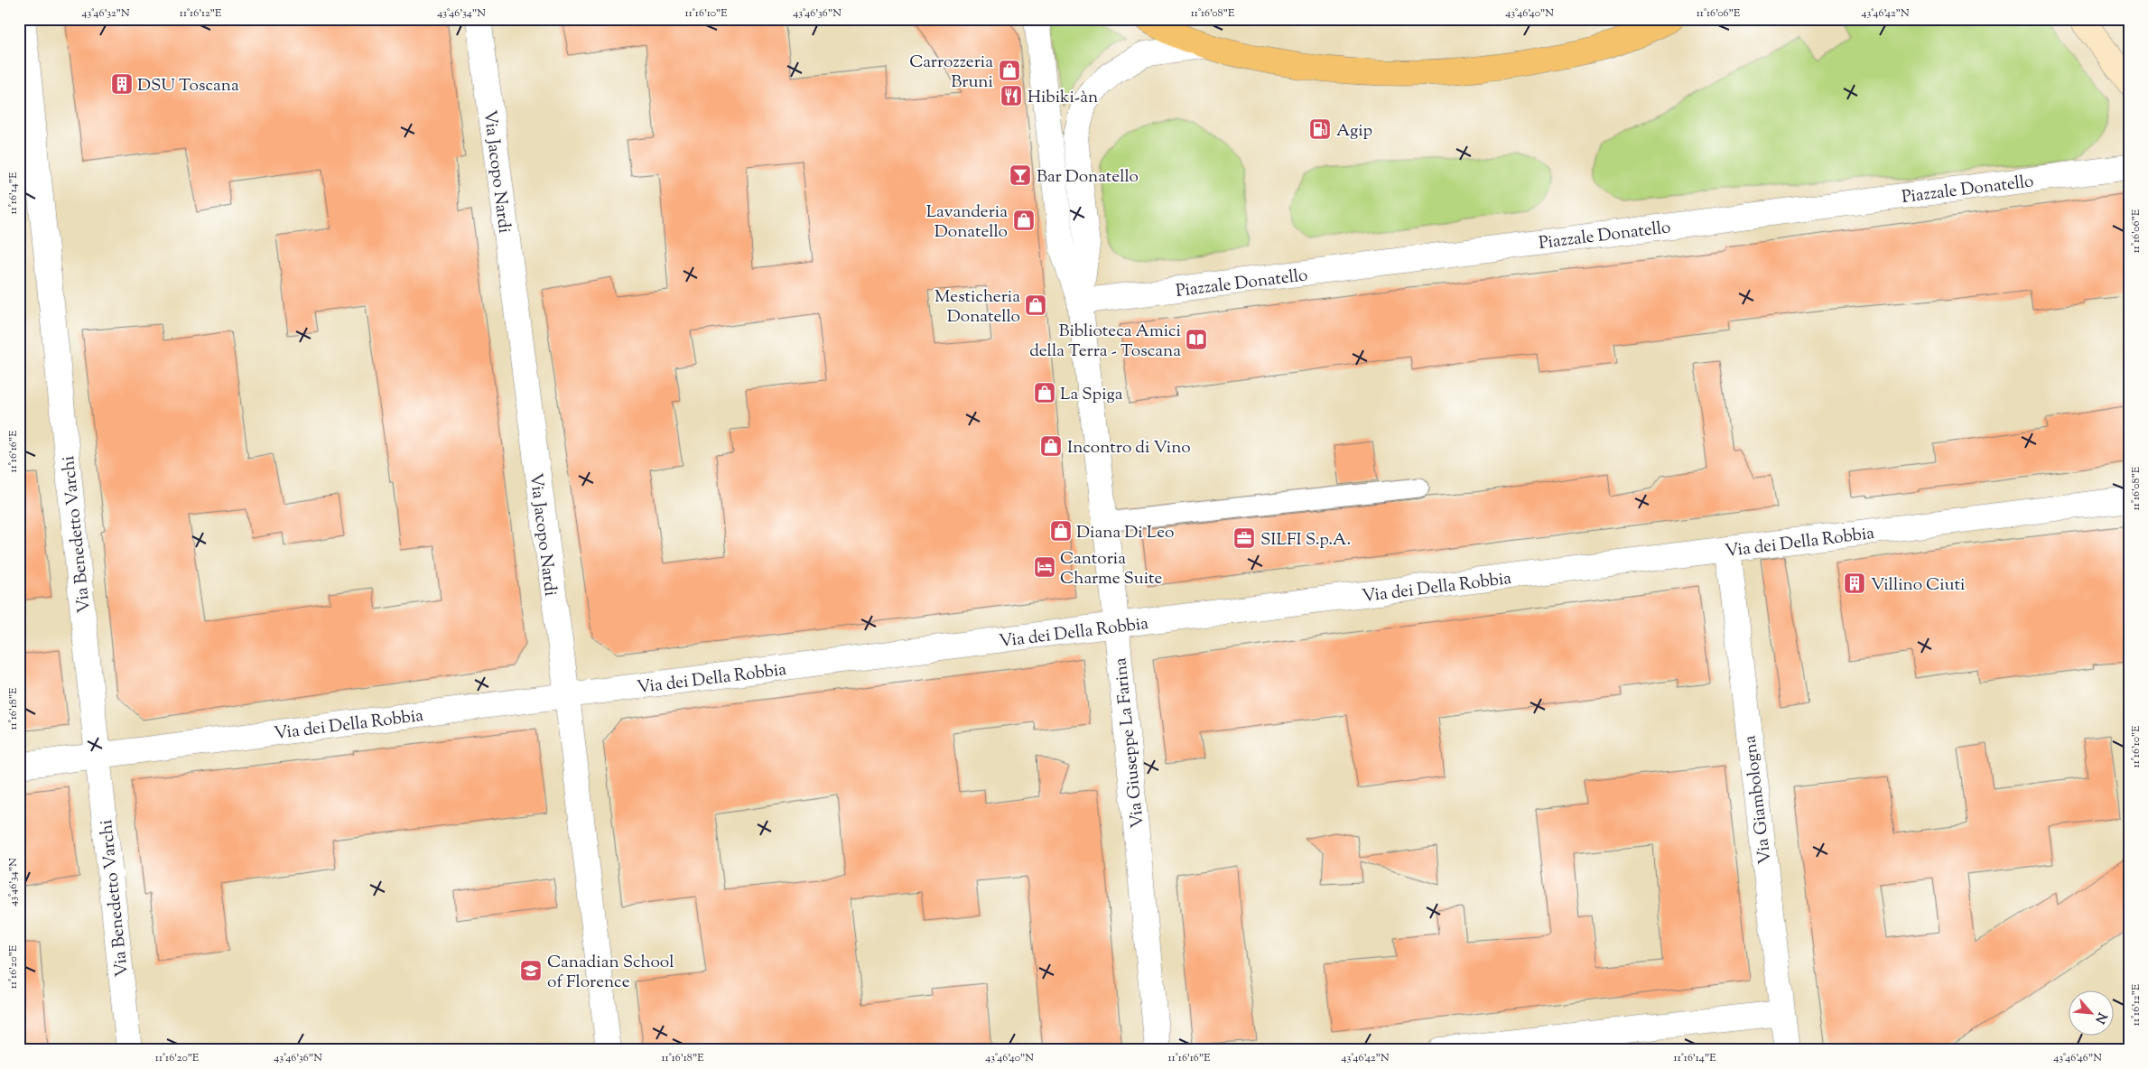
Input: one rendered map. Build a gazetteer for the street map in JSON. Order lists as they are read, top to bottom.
{
  "streets": {
    "street": [
      "Via Jacopo Nardi",
      "Piazzale Donatello",
      "Via Benedetto Varchi",
      "Via dei Della Robbia",
      "Via Giuseppe La Farina",
      "Via Giambologna"
    ]
  },
  "crossings": [
    ["Via Jacopo Nardi", "Via dei Della Robbia"],
    ["Piazzale Donatello", "Via Giuseppe La Farina"],
    ["Via Benedetto Varchi", "Via dei Della Robbia"],
    ["Via dei Della Robbia", "Via Giuseppe La Farina"],
    ["Via dei Della Robbia", "Via Giambologna"]
  ],
  "places": {
    "shop": [
      "Carrozzeria Bruni",
      "Lavanderia Donatello",
      "Mesticheria Donatello",
      "La Spiga",
      "Incontro di Vino",
      "Diana Di Leo"
    ],
    "building": ["DSU Toscana", "Villino Ciuti"],
    "restaurant": ["Hibiki-àn"],
    "fuel station": ["Agip"],
    "bar": ["Bar Donatello"],
    "library": ["Biblioteca Amici della Terra - Toscana"],
    "office": ["SILFI S.p.A."],
    "hotel": ["Cantoria Charme Suite"],
    "school or university": ["Canadian School of Florence"]
  },
  "north": "bottom right",
  "coordinates": [
    "43°46'32\"N",
    "11°16'12\"E",
    "43°46'34\"N",
    "11°16'10\"E",
    "43°46'36\"N",
    "11°16'08\"E",
    "43°46'40\"N",
    "11°16'06\"E",
    "43°46'42\"N",
    "11°16'14\"E",
    "11°16'16\"E",
    "11°16'18\"E",
    "11°16'20\"E",
    "43°46'46\"N"
  ]
}
